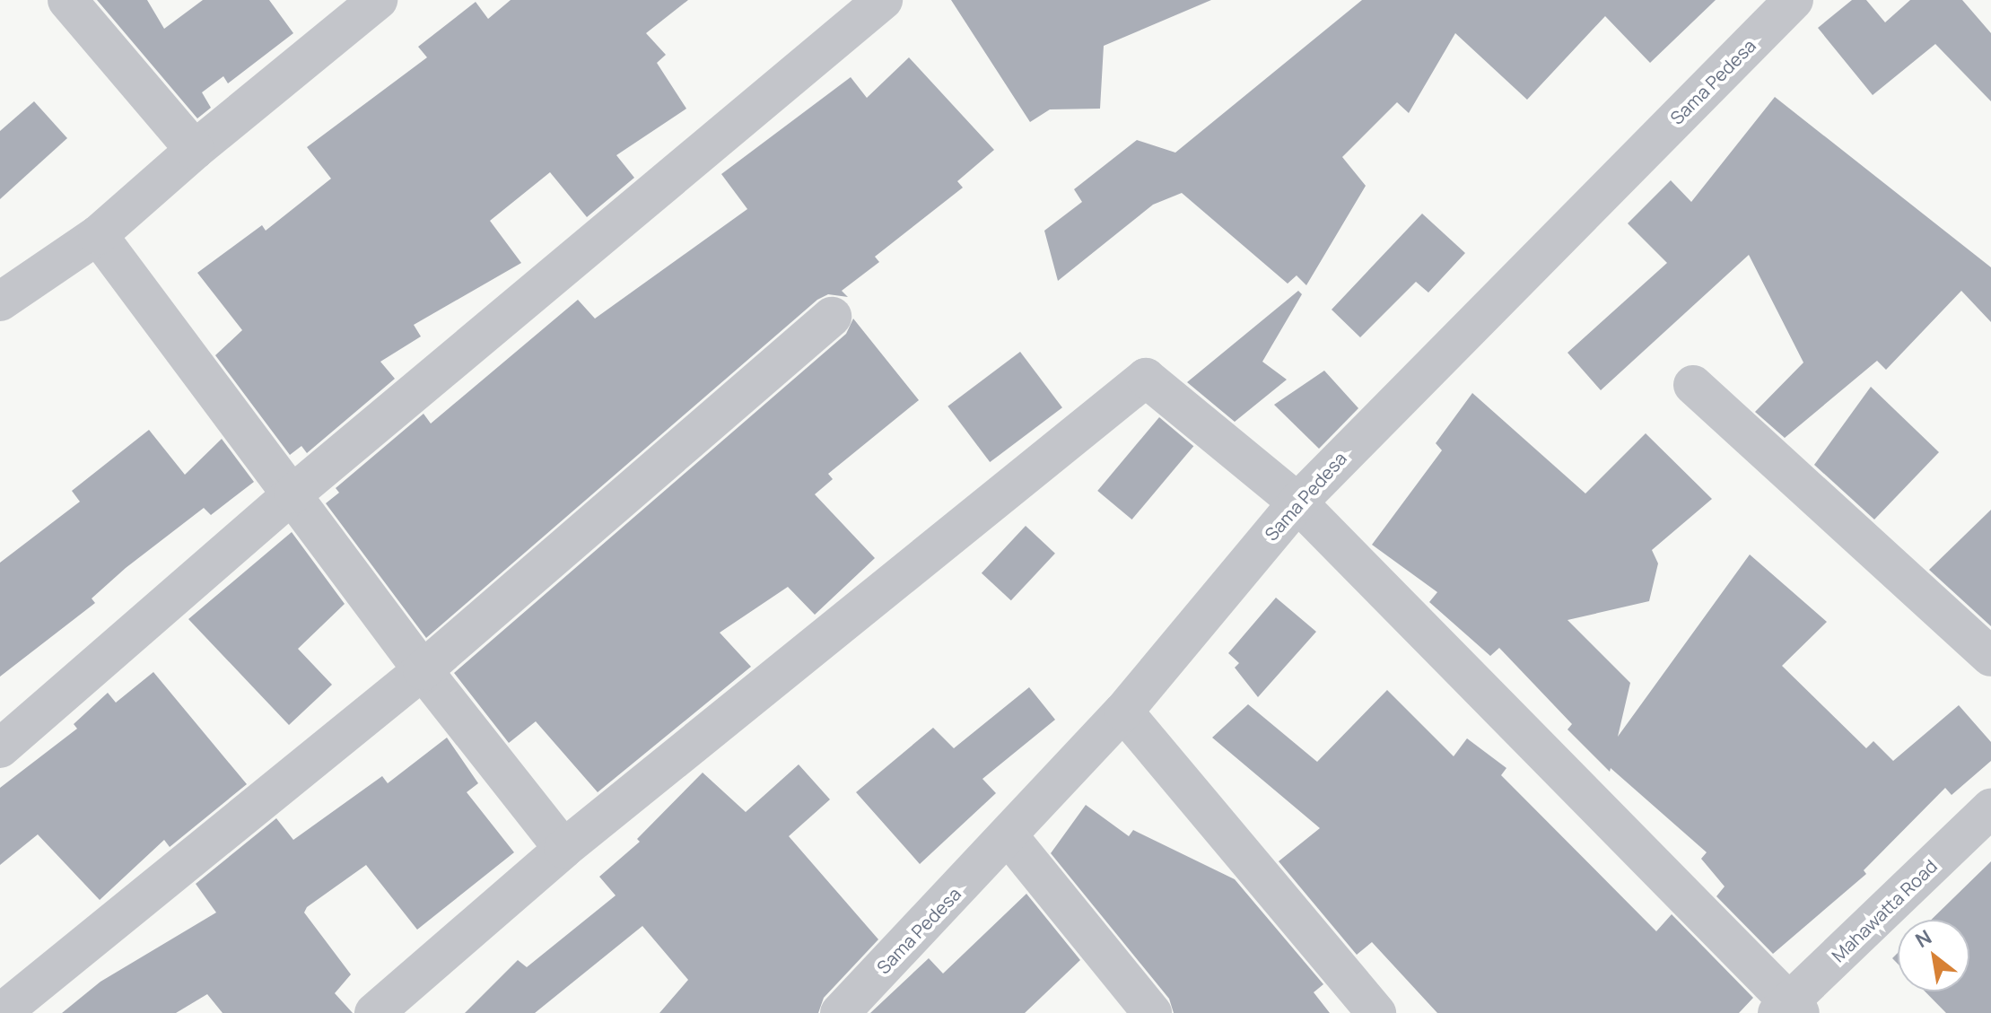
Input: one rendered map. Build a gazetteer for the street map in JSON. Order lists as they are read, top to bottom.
{
  "streets": {
    "street": ["Sama Pedesa", "Mahawatta Road"]
  },
  "north": "top left"
}
